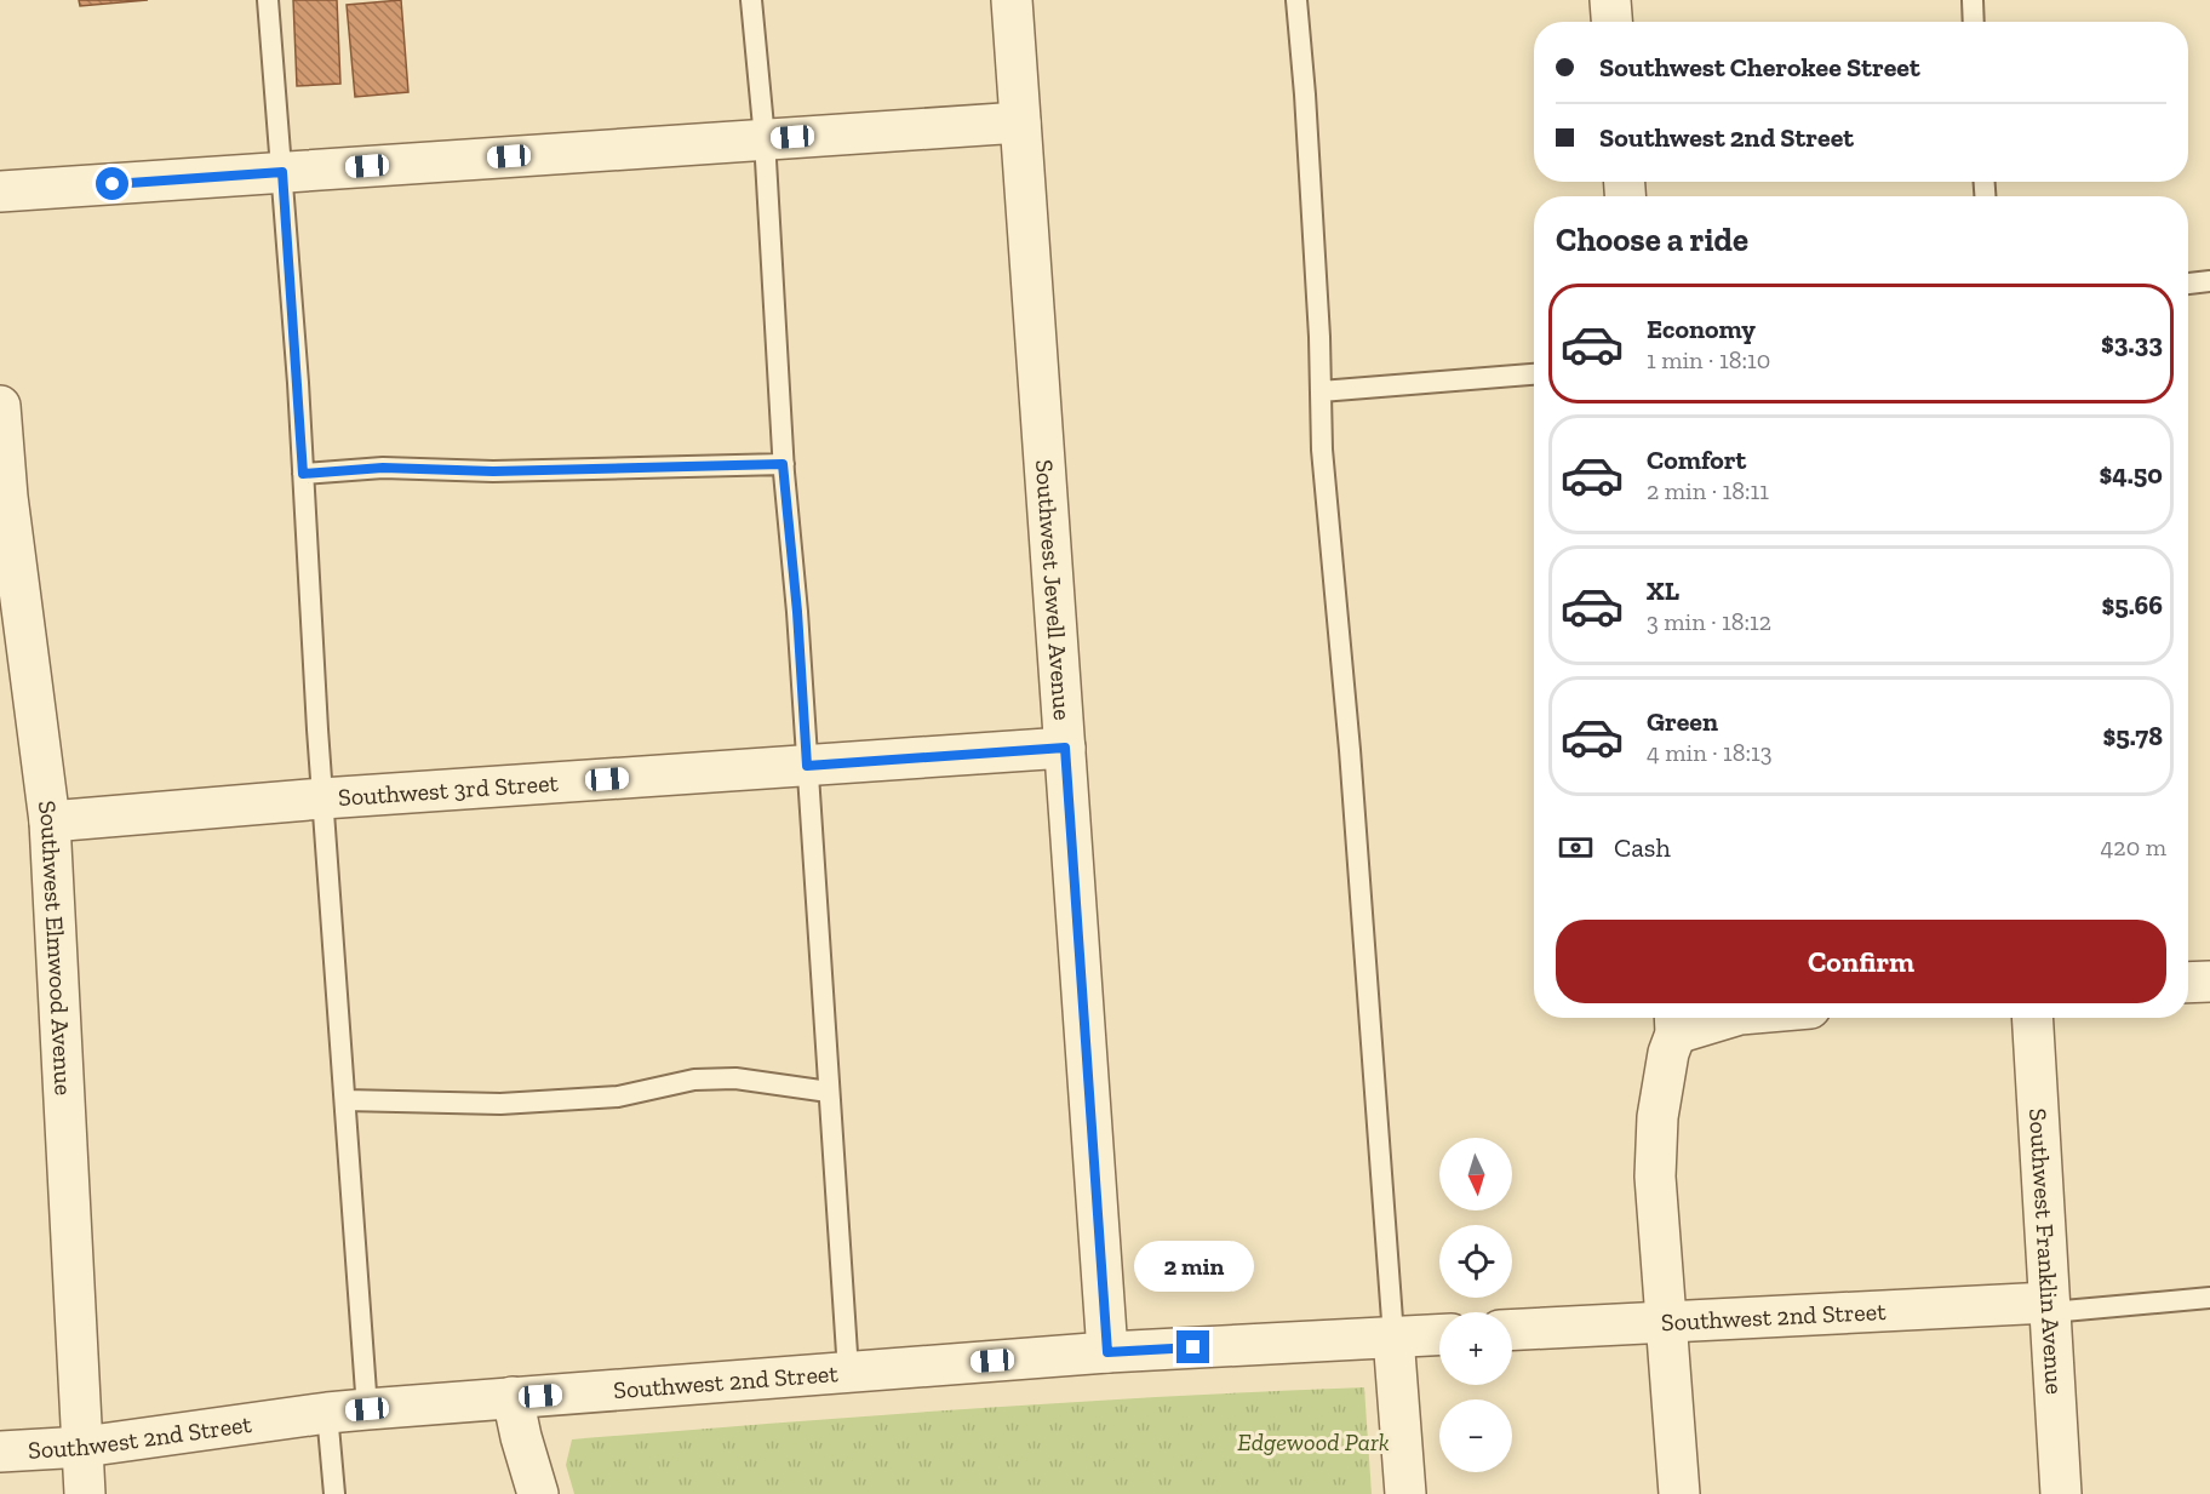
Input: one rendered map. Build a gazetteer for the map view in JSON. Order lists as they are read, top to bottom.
{
  "streets": {
    "street": [
      "Southwest Jewell Avenue",
      "Southwest 3rd Street",
      "Southwest Elmwood Avenue",
      "Southwest Franklin Avenue",
      "Southwest 2nd Street"
    ]
  },
  "crossings": [
    ["Southwest Jewell Avenue", "Southwest 3rd Street"],
    ["Southwest Jewell Avenue", "Southwest 2nd Street"],
    ["Southwest 3rd Street", "Southwest Elmwood Avenue"],
    ["Southwest Elmwood Avenue", "Southwest 2nd Street"],
    ["Southwest Franklin Avenue", "Southwest 2nd Street"]
  ],
  "parks": ["Edgewood Park"],
  "north": "bottom",
  "page": {
    "banner": ["Southwest Cherokee Street", "Southwest 2nd Street"],
    "heading": "Choose a ride",
    "list": [
      {
        "name": "Economy",
        "note": "1 min · 18:10",
        "value": "$3.33"
      },
      {
        "name": "Comfort",
        "note": "2 min · 18:11",
        "value": "$4.50"
      },
      {
        "name": "XL",
        "note": "3 min · 18:12",
        "value": "$5.66"
      },
      {
        "name": "Green",
        "note": "4 min · 18:13",
        "value": "$5.78"
      }
    ],
    "pay": ["Cash", "420 m"],
    "buttons": "Confirm",
    "map_buttons": ["+", "−"],
    "bubble": "2 min"
  }
}
